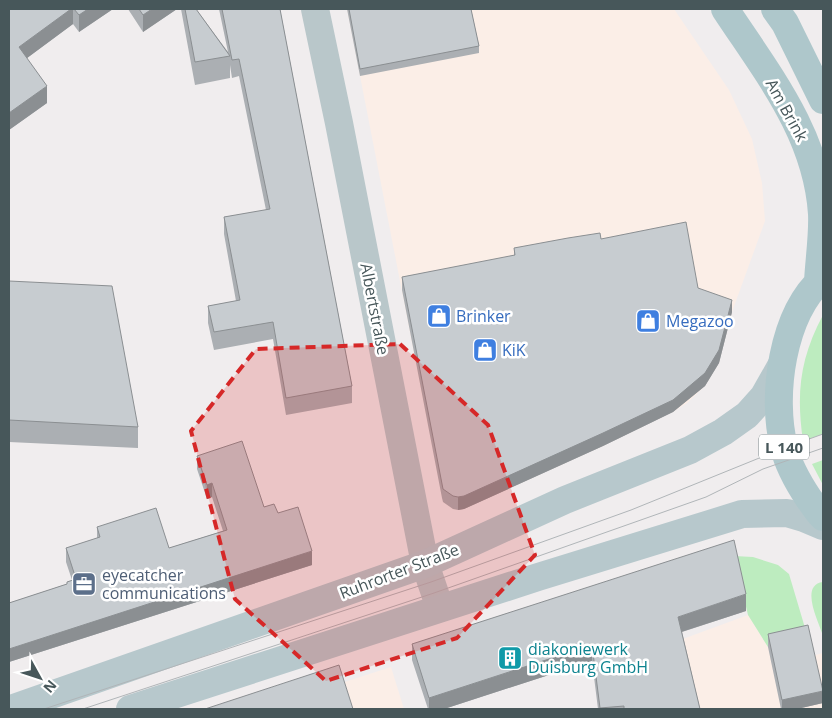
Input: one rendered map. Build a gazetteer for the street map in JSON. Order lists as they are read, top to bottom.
{
  "streets": {
    "main road": ["Am Brink", "L 140", "Ruhrorter Straße"],
    "street": ["Albertstraße"]
  },
  "crossings": [
    ["Am Brink", "Ruhrorter Straße"],
    ["Albertstraße", "Ruhrorter Straße"]
  ],
  "places": {
    "shop": ["Brinker", "Megazoo", "KiK"],
    "office": ["eyecatcher communications"],
    "building": ["diakoniewerk Duisburg GmbH"]
  },
  "north": "bottom right"
}
